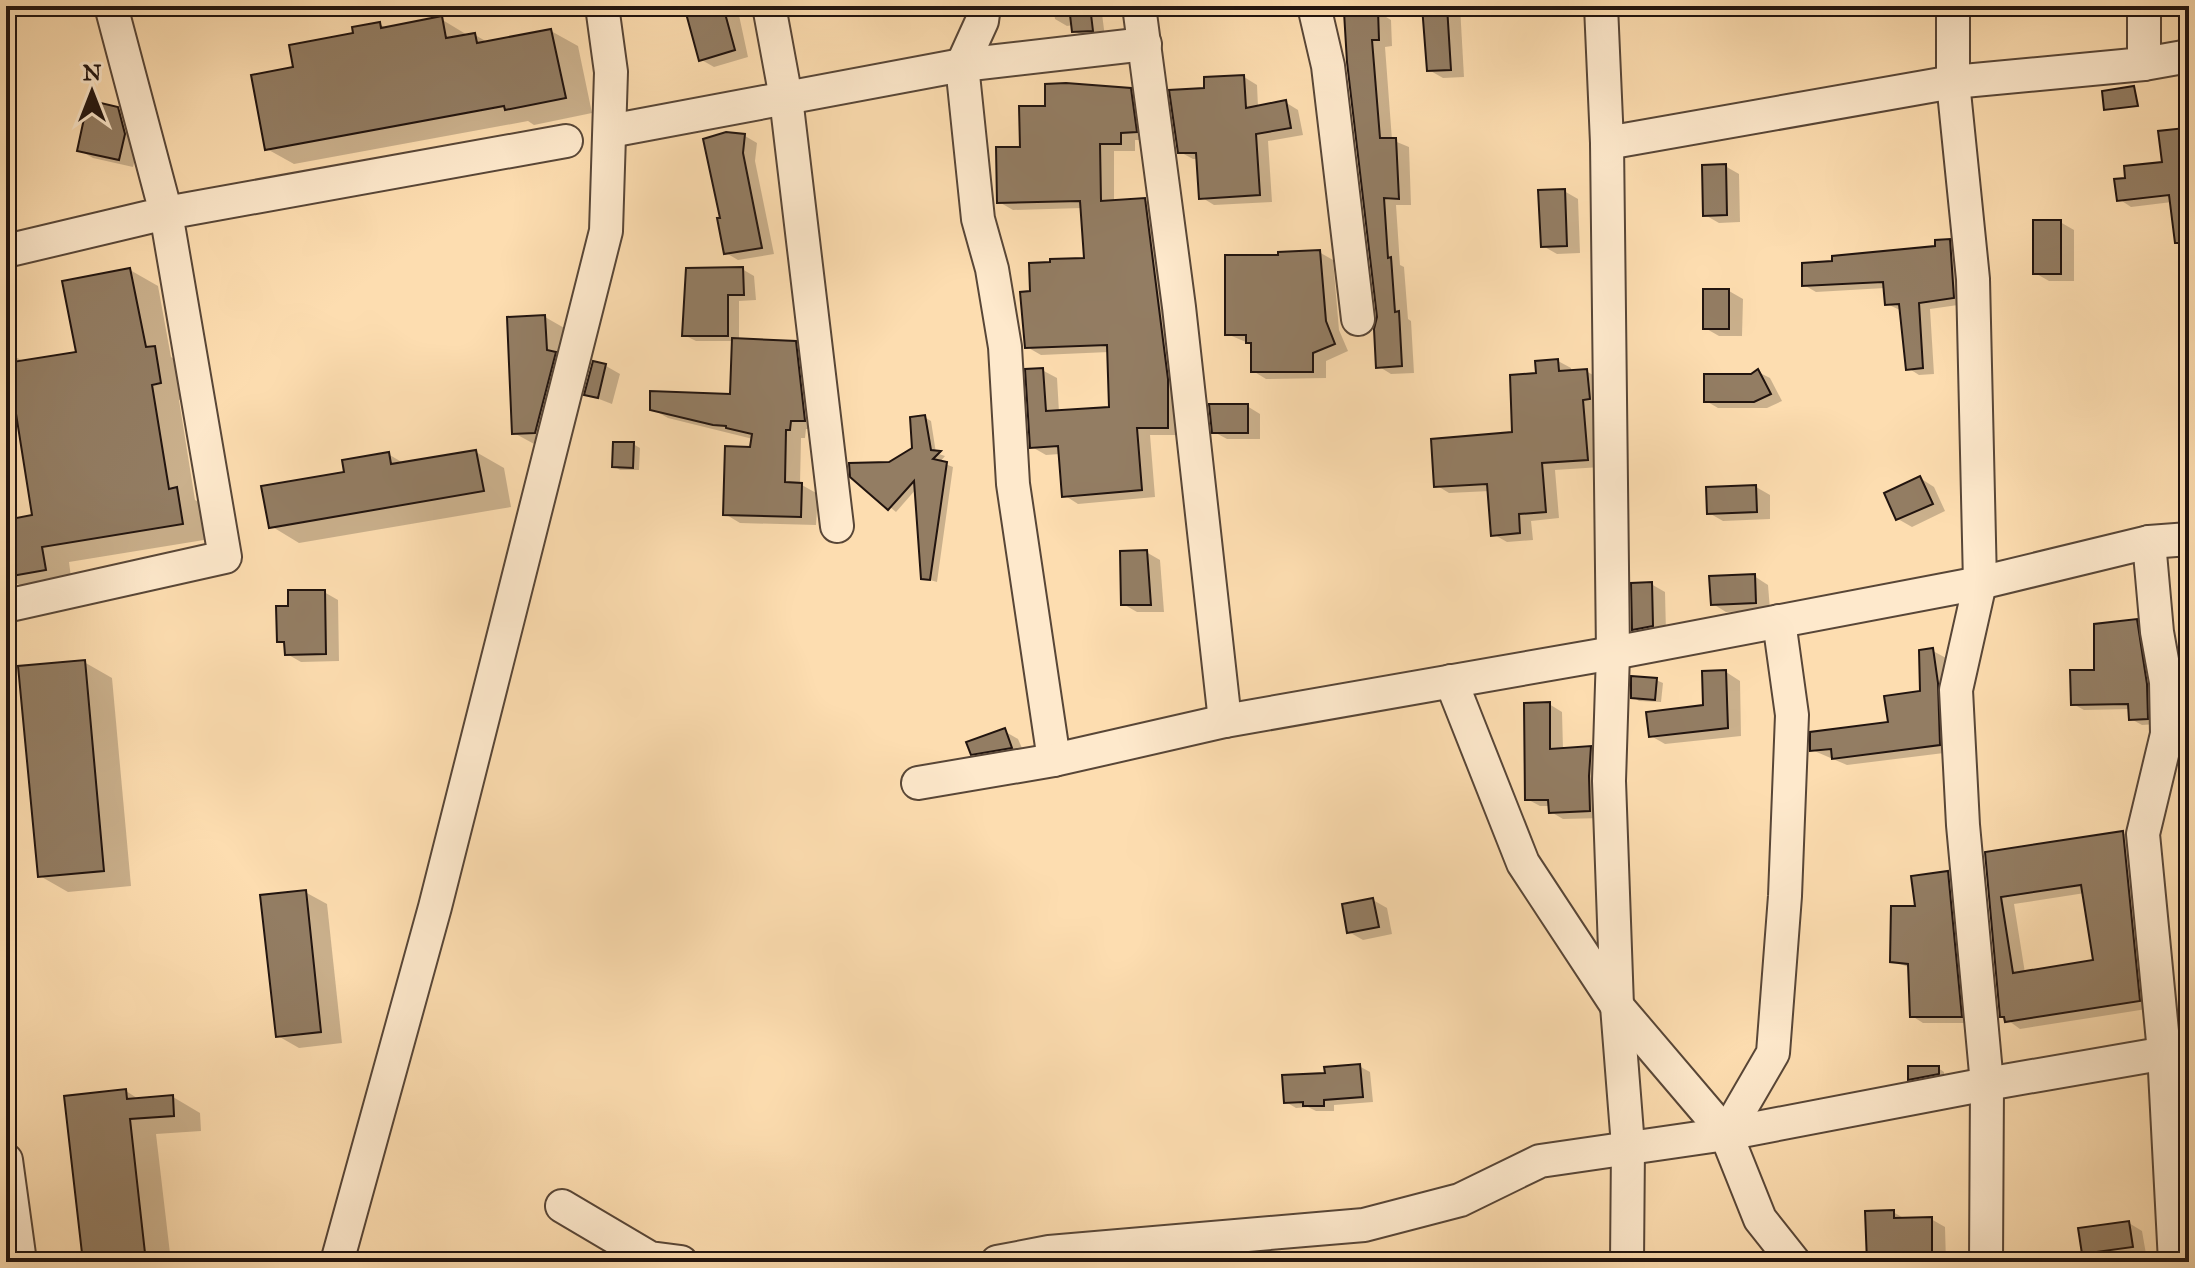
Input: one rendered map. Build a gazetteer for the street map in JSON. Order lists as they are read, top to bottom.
{
  "north": "top"
}
